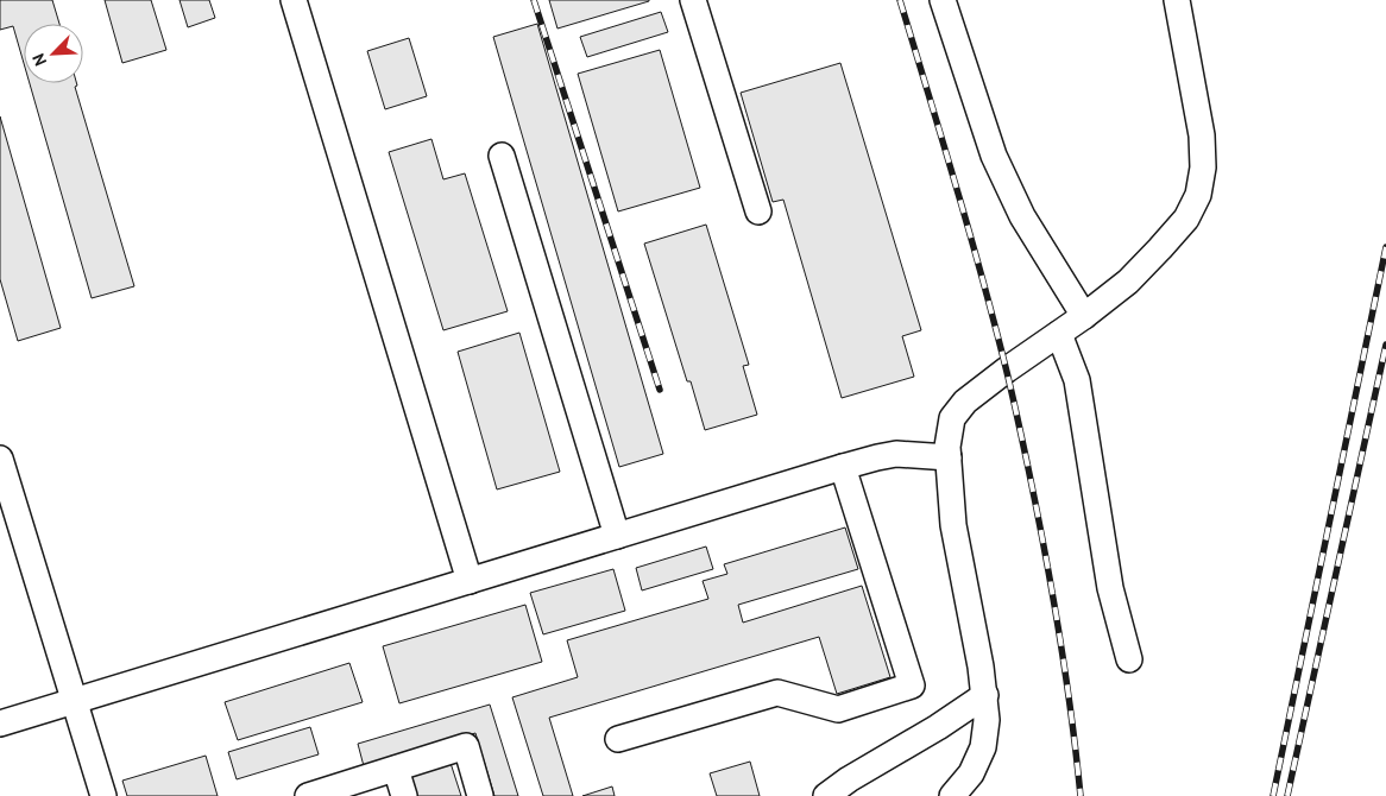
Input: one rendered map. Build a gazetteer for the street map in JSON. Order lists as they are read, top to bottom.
{
  "north": "bottom left"
}
